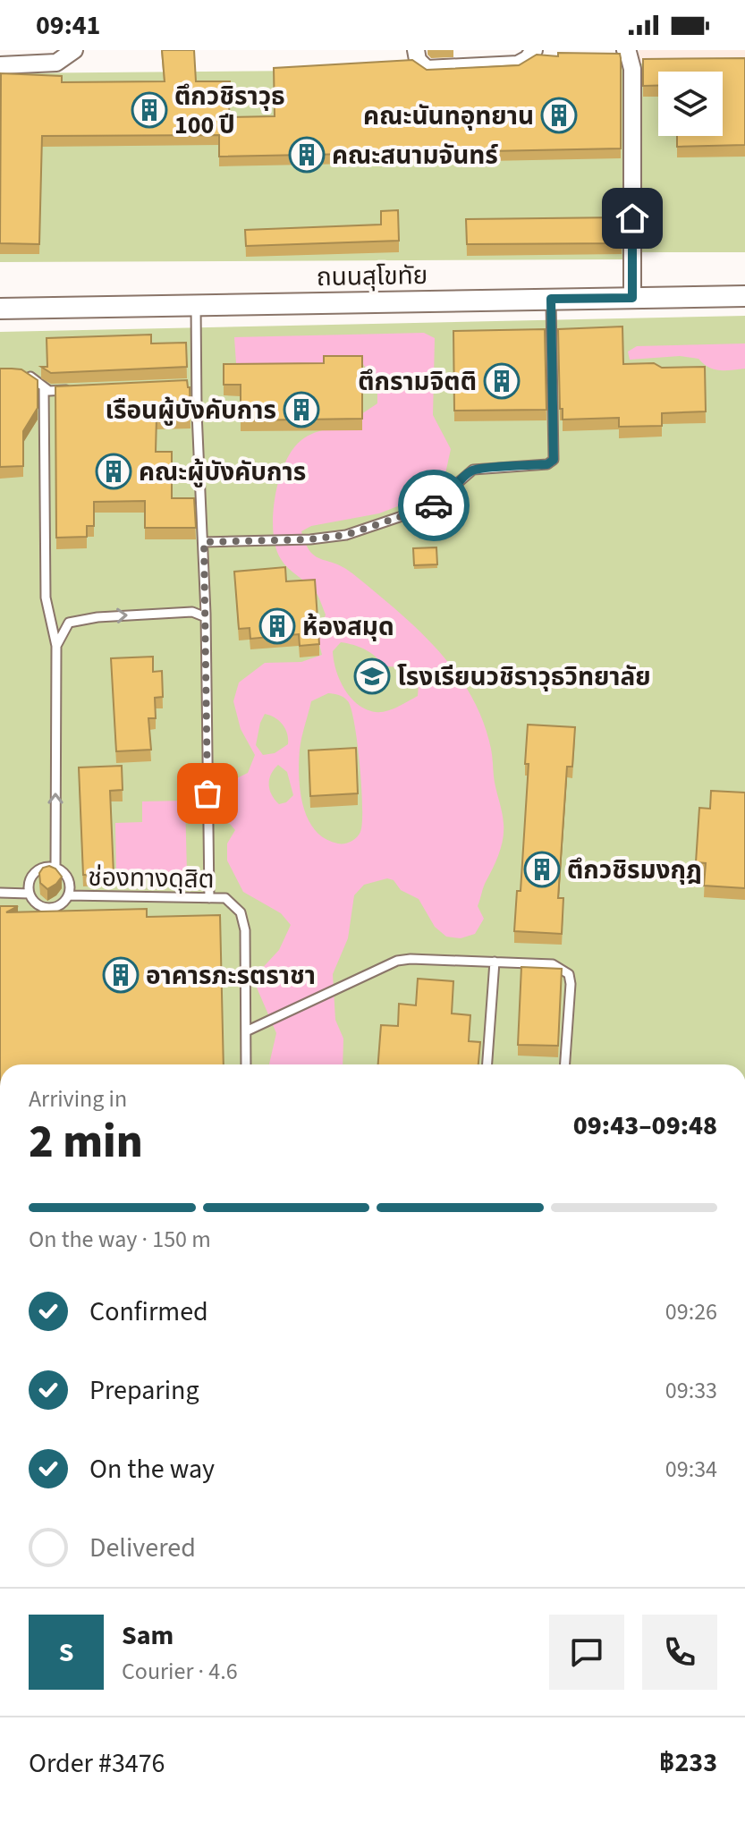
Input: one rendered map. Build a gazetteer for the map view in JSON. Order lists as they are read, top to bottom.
{
  "streets": {
    "street": ["ถนนสุโขทัย"],
    "lane": ["ช่องทางดุสิต"]
  },
  "places": {
    "building": [
      "ตึกวชิราวุธ 100 ปี",
      "คณะนันทอุทยาน",
      "คณะสนามจันทร์",
      "ตึกรามจิตติ",
      "เรือนผู้บังคับการ",
      "คณะผู้บังคับการ",
      "ห้องสมุด",
      "ตึกวชิรมงกุฎ",
      "อาคารภะรตราชา"
    ],
    "school or university": ["โรงเรียนวชิราวุธวิทยาลัย"]
  },
  "page": {
    "status": "09:41",
    "heading": ["2 min", "Arriving in", "09:43–09:48"],
    "panel": [
      "Sam",
      "Courier · 4.6",
      "Order #3476",
      "฿233"
    ],
    "bar": "On the way · 150 m",
    "list": [
      ["Confirmed", "09:26"],
      ["Preparing", "09:33"],
      ["On the way", "09:34"],
      "Delivered"
    ],
    "round": "S"
  }
}
